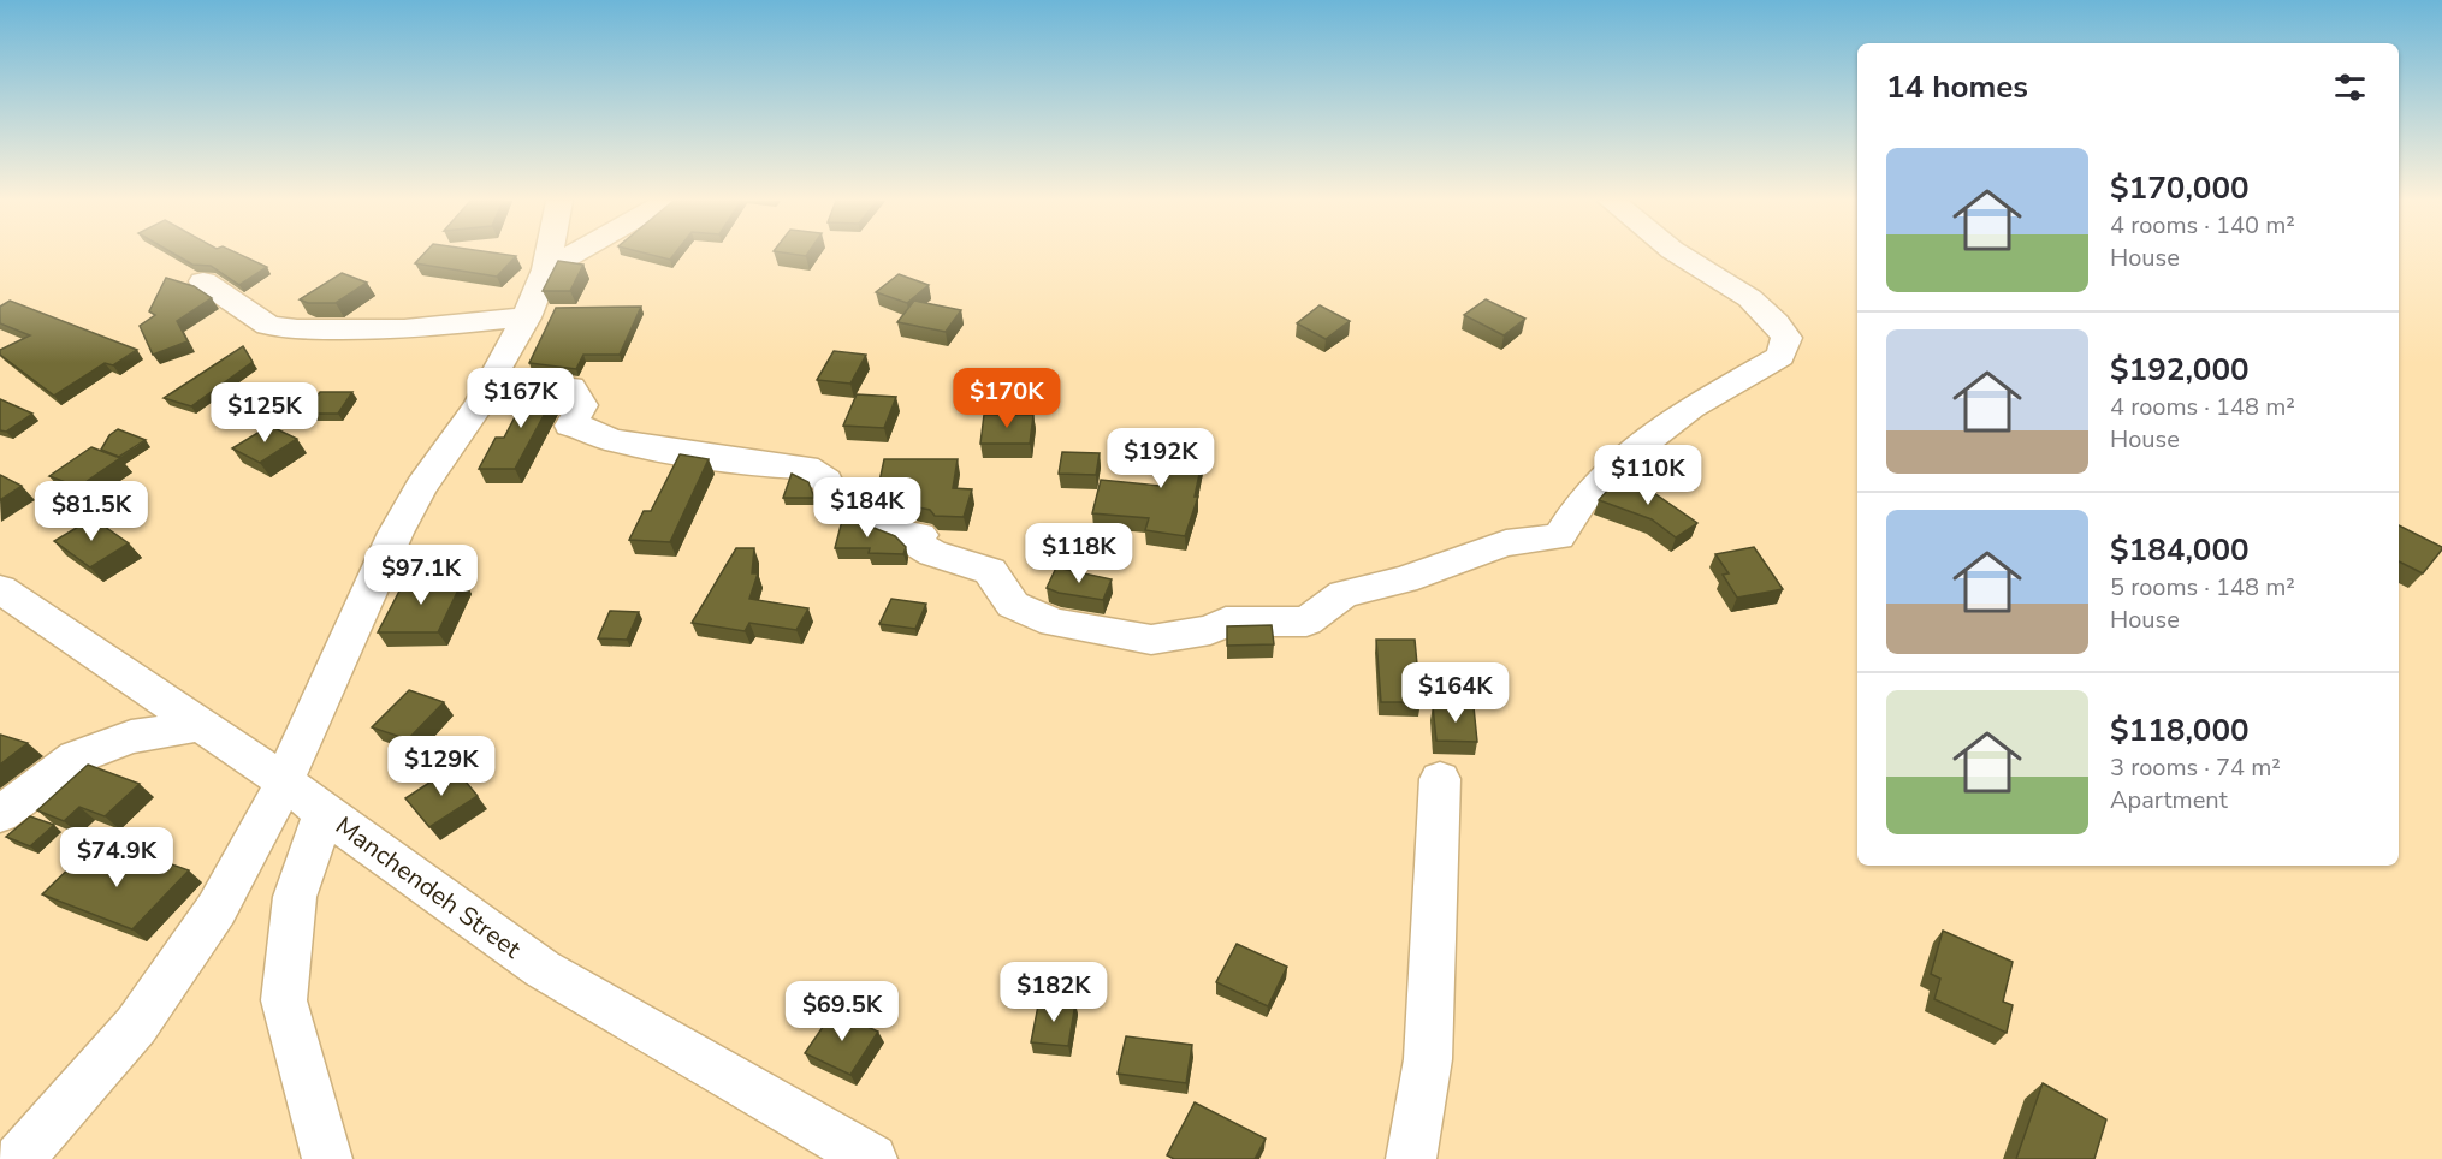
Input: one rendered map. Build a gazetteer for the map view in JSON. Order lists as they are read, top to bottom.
{
  "streets": {
    "street": ["Manchendeh Street"]
  },
  "page": {
    "heading": "14 homes",
    "list": [
      {
        "name": "$170,000",
        "note": "4 rooms · 140 m² · House"
      },
      {
        "name": "$192,000",
        "note": "4 rooms · 148 m² · House"
      },
      {
        "name": "$184,000",
        "note": "5 rooms · 148 m² · House"
      },
      {
        "name": "$118,000",
        "note": "3 rooms · 74 m² · Apartment"
      }
    ],
    "price": [
      "$167K",
      "$170K",
      "$125K",
      "$192K",
      "$110K",
      "$184K",
      "$81.5K",
      "$118K",
      "$97.1K",
      "$164K",
      "$129K",
      "$74.9K",
      "$182K",
      "$69.5K"
    ]
  }
}
